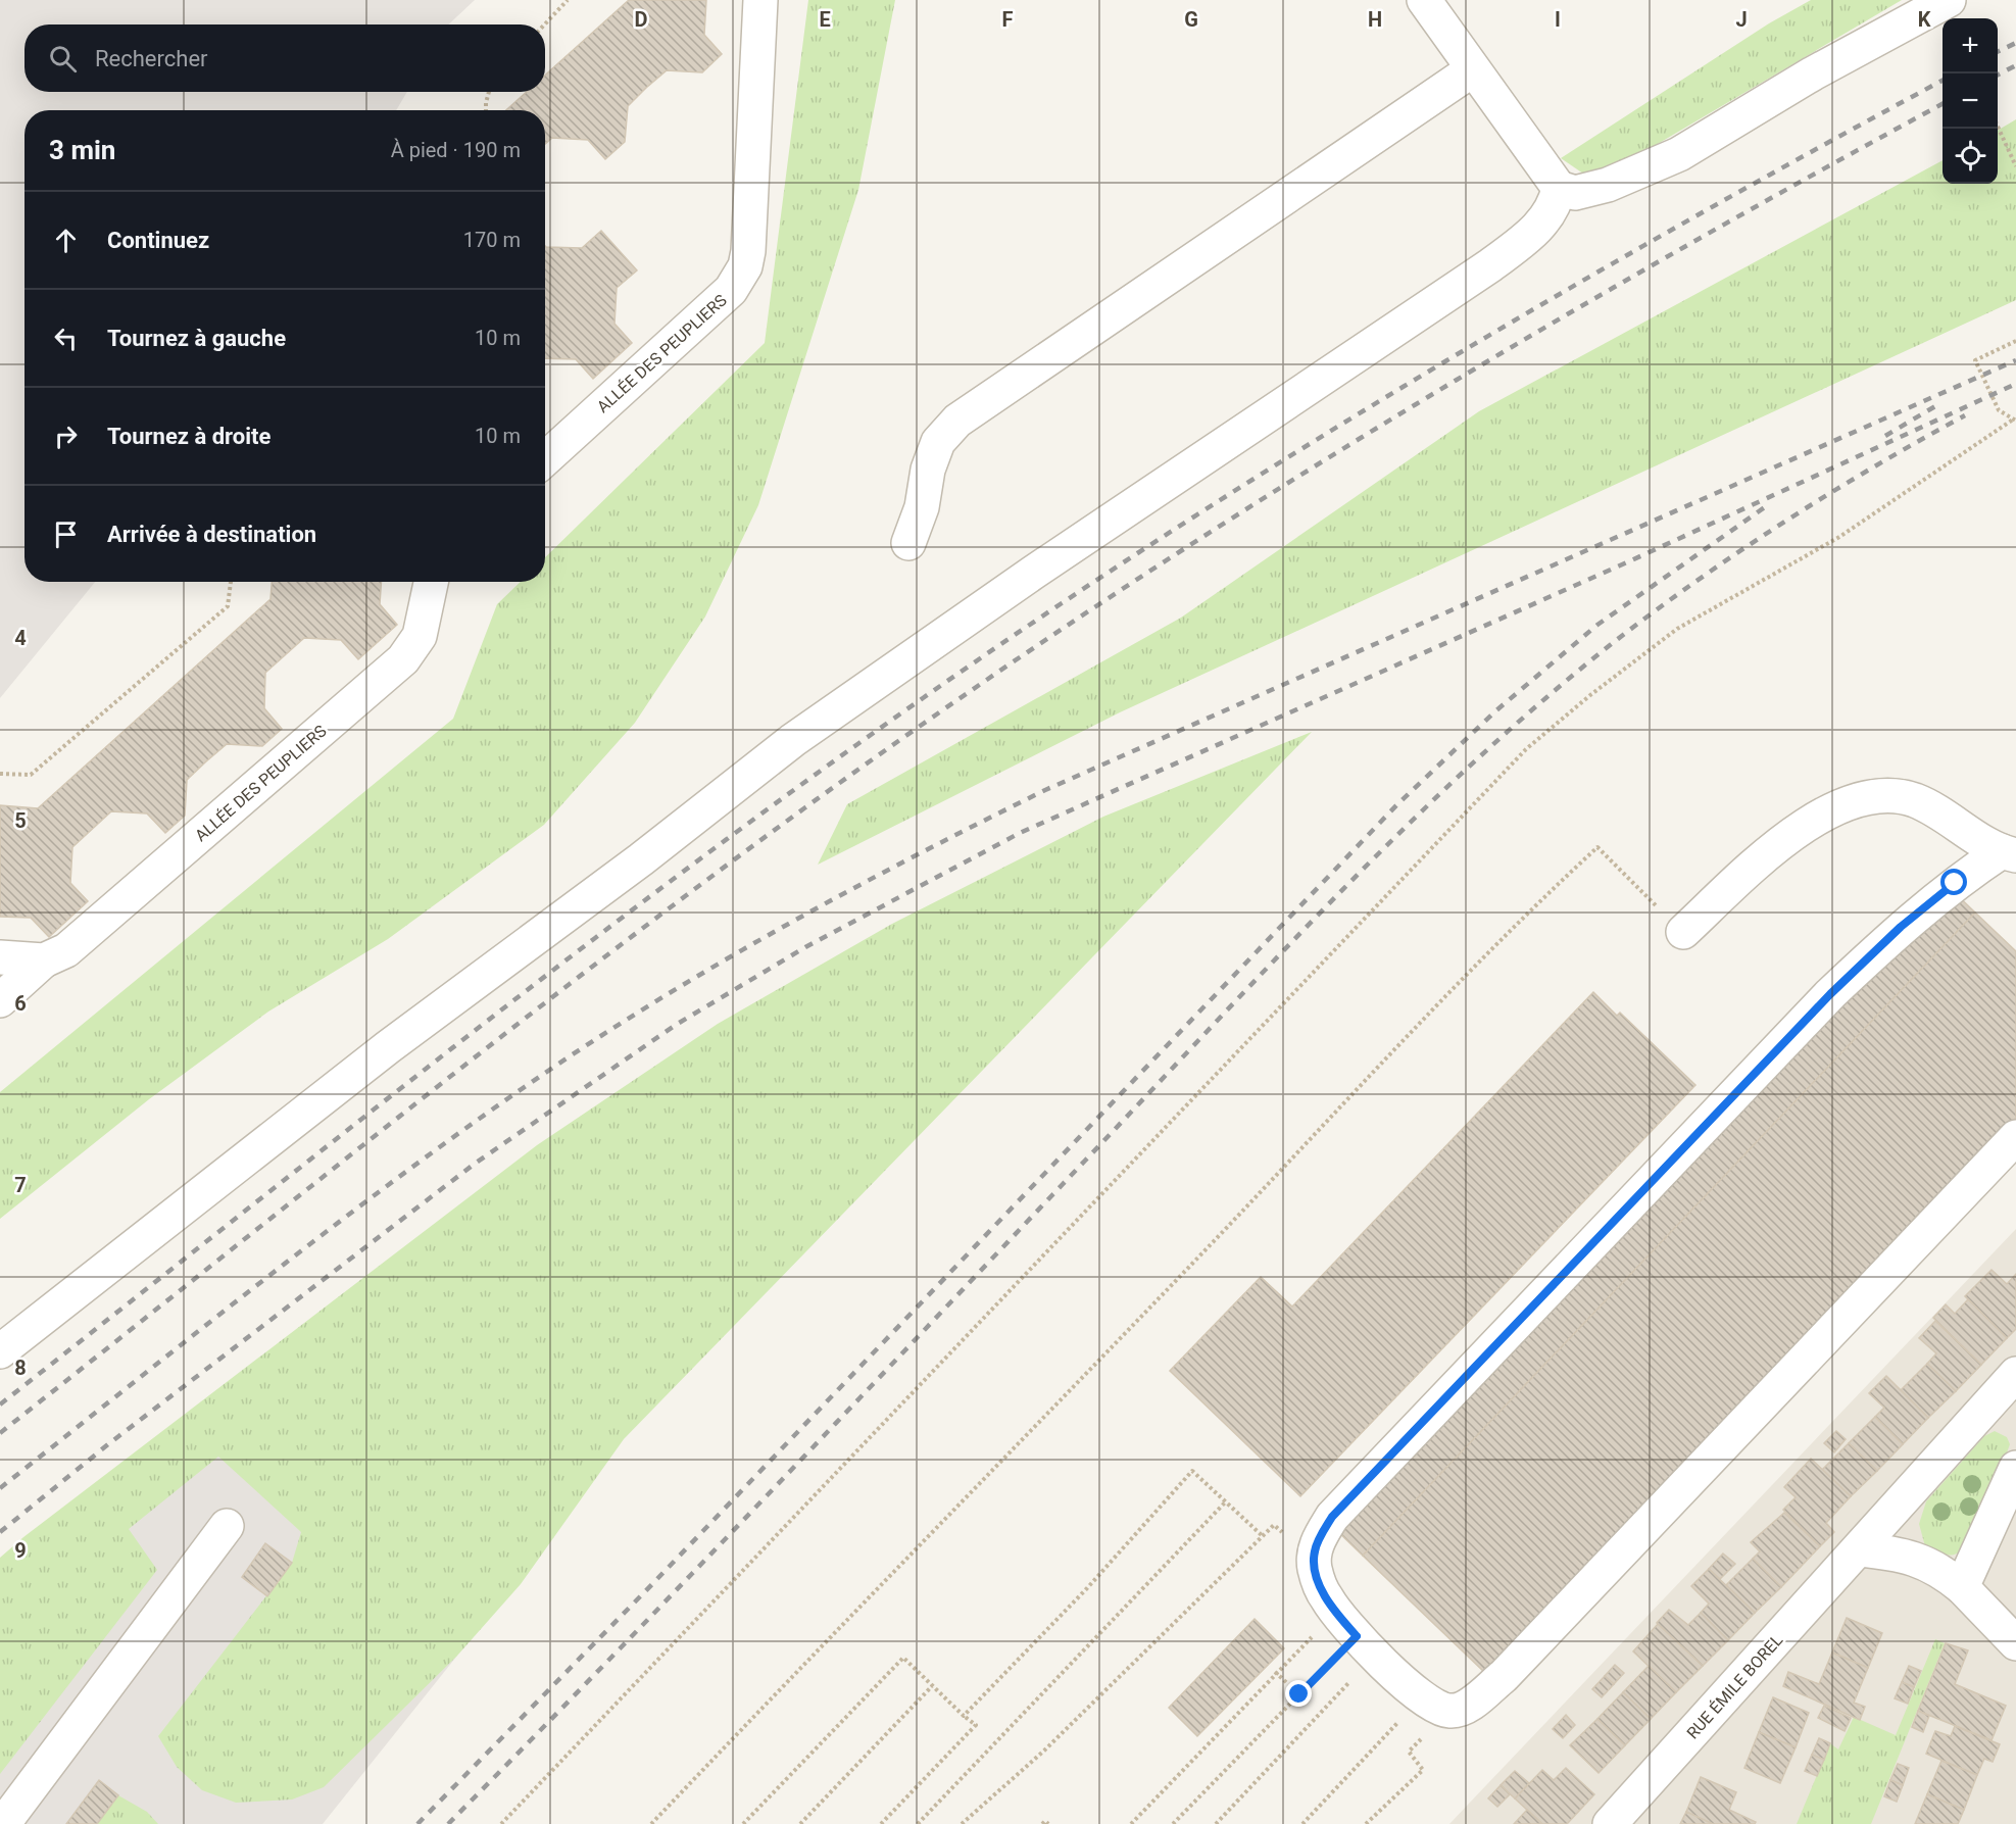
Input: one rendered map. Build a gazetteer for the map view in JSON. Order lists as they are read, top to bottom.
{
  "streets": {
    "street": ["ALLÉE DES PEUPLIERS", "RUE ÉMILE BOREL"]
  },
  "page": {
    "map_buttons": ["+", "−"],
    "search": "Rechercher",
    "heading": ["3 min", "À pied · 190 m"],
    "list": [
      ["Continuez", "170 m"],
      ["Tournez à gauche", "10 m"],
      ["Tournez à droite", "10 m"],
      "Arrivée à destination"
    ]
  },
  "grid": {
    "columns": [
      "D",
      "E",
      "F",
      "G",
      "H",
      "I",
      "J",
      "K"
    ],
    "rows": [
      "4",
      "5",
      "6",
      "7",
      "8",
      "9"
    ]
  }
}
